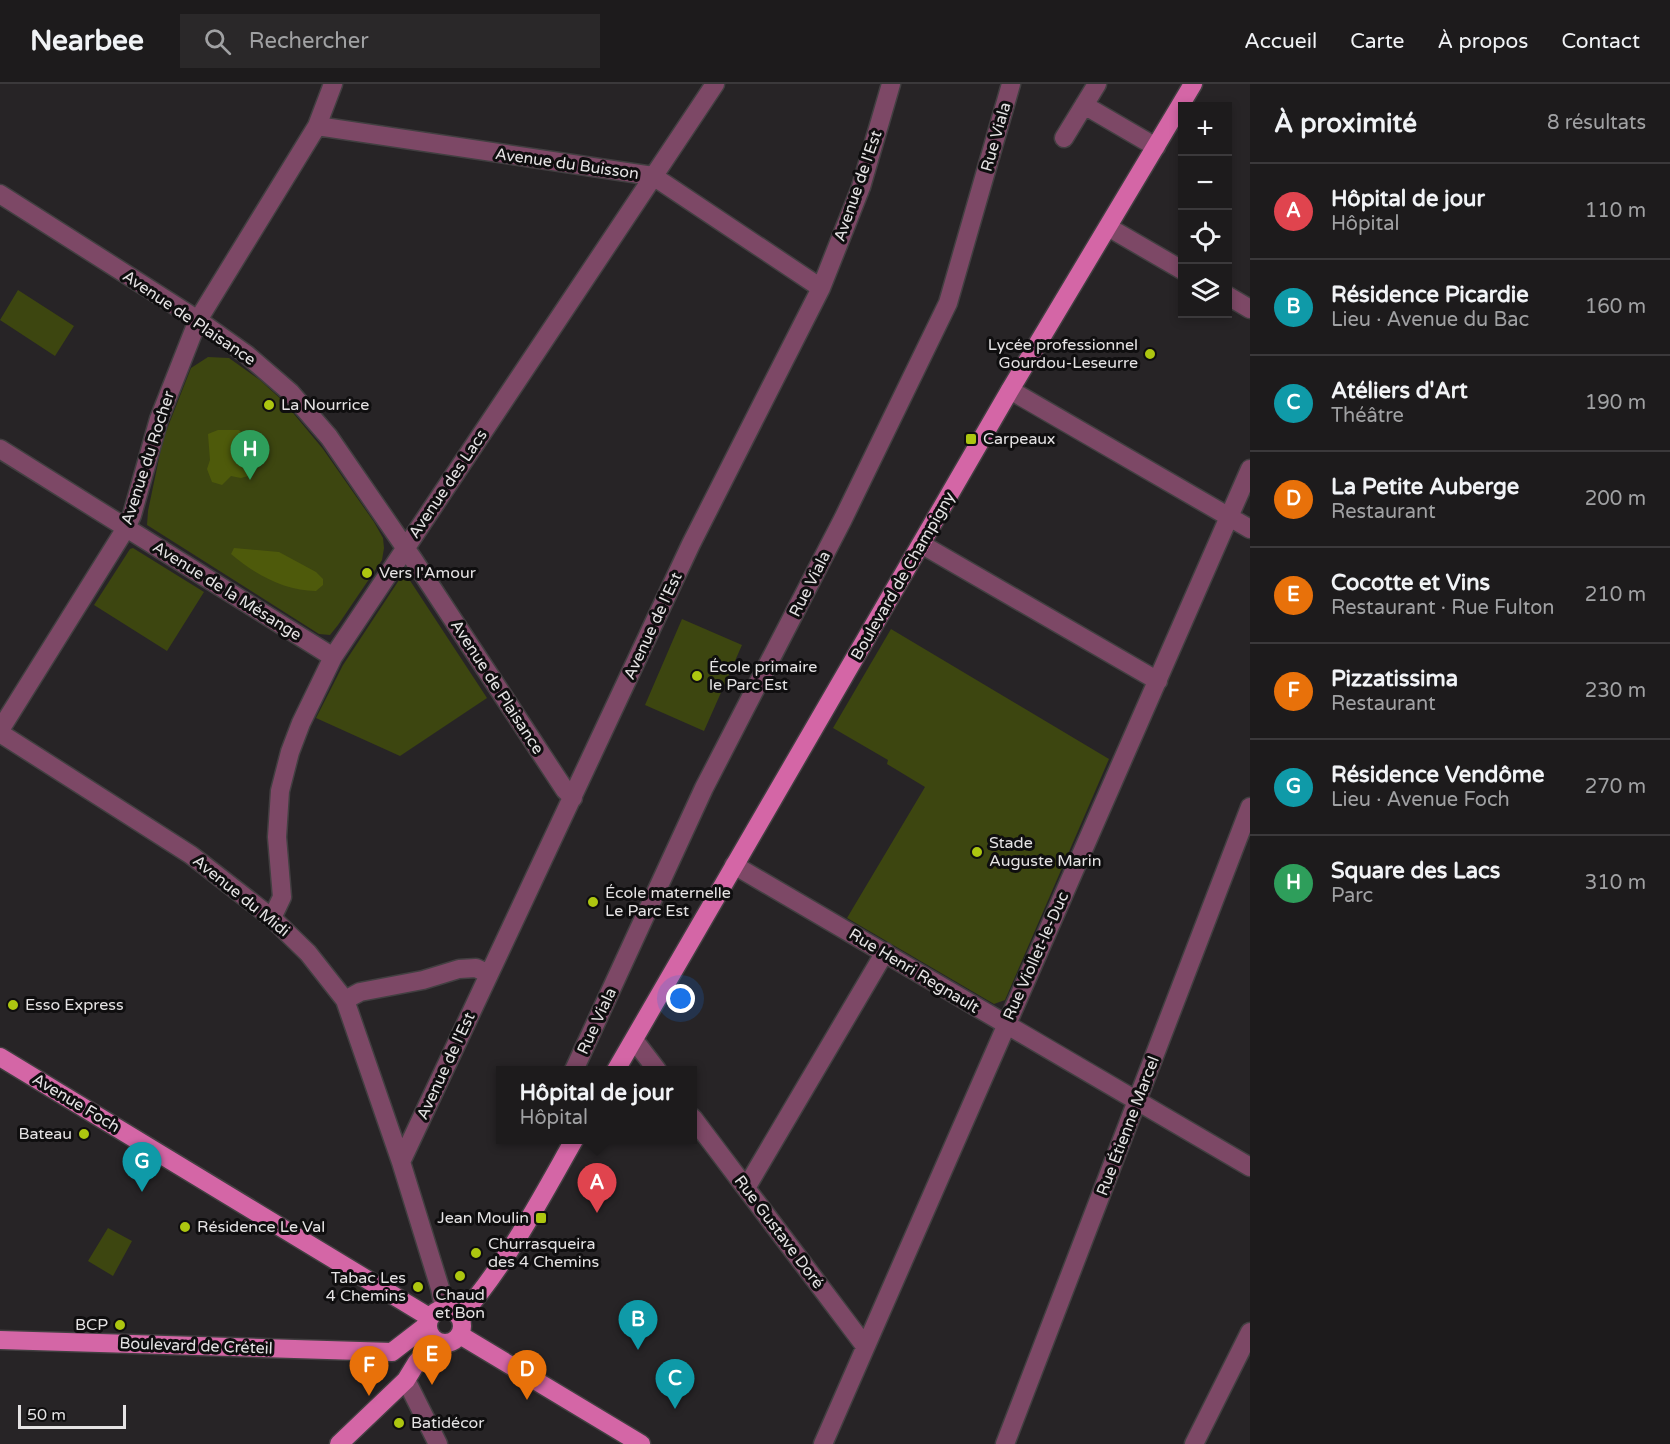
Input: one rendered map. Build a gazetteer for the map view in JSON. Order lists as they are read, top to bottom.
{
  "streets": {
    "main road": ["Boulevard de Champigny", "Avenue Foch", "Boulevard de Créteil"],
    "street": [
      "Rue Viala",
      "Avenue du Buisson",
      "Avenue de l'Est",
      "Avenue de Plaisance",
      "Avenue du Rocher",
      "Avenue des Lacs",
      "Avenue de la Mésange",
      "Avenue du Midi",
      "Rue Viollet-le-Duc",
      "Rue Henri Regnault",
      "Rue Étienne Marcel",
      "Rue Gustave Doré"
    ]
  },
  "crossings": [
    ["Avenue du Buisson", "Avenue de l'Est"],
    ["Avenue du Buisson", "Avenue du Rocher"],
    ["Avenue du Buisson", "Avenue des Lacs"],
    ["Avenue de l'Est", "Avenue de Plaisance"],
    ["Avenue de l'Est", "Avenue du Midi"],
    ["Avenue de Plaisance", "Avenue du Rocher"],
    ["Avenue de Plaisance", "Avenue des Lacs"],
    ["Avenue du Rocher", "Avenue de la Mésange"],
    ["Avenue du Rocher", "Avenue du Midi"],
    ["Avenue des Lacs", "Avenue de la Mésange"],
    ["Avenue des Lacs", "Avenue du Midi"],
    ["Boulevard de Champigny", "Rue Henri Regnault"],
    ["Avenue du Midi", "Avenue Foch"],
    ["Rue Viollet-le-Duc", "Rue Henri Regnault"],
    ["Rue Viollet-le-Duc", "Rue Gustave Doré"],
    ["Rue Henri Regnault", "Rue Étienne Marcel"]
  ],
  "places": {
    "other": [
      "Lycée professionnel Gourdou-Leseurre",
      "La Nourrice",
      "Vers l'Amour",
      "École primaire le Parc Est",
      "Stade Auguste Marin",
      "École maternelle Le Parc Est",
      "Esso Express",
      "Bateau",
      "Résidence Le Val",
      "Churrasqueira des 4 Chemins",
      "Chaud et Bon",
      "Tabac Les 4 Chemins",
      "BCP",
      "Batidécor"
    ],
    "transit": ["Carpeaux", "Jean Moulin"]
  },
  "scale_bar": "50 m",
  "page": {
    "header": "Nearbee",
    "search": "Rechercher",
    "nav": [
      "Accueil",
      "Carte",
      "À propos",
      "Contact"
    ],
    "heading": ["À proximité", "8 résultats"],
    "map_buttons": ["+", "−"],
    "list": [
      {
        "mark": "A",
        "name": "Hôpital de jour",
        "note": "Hôpital",
        "value": "110 m"
      },
      {
        "mark": "B",
        "name": "Résidence Picardie",
        "note": "Lieu · Avenue du Bac",
        "value": "160 m"
      },
      {
        "mark": "C",
        "name": "Atéliers d'Art",
        "note": "Théâtre",
        "value": "190 m"
      },
      {
        "mark": "D",
        "name": "La Petite Auberge",
        "note": "Restaurant",
        "value": "200 m"
      },
      {
        "mark": "E",
        "name": "Cocotte et Vins",
        "note": "Restaurant · Rue Fulton",
        "value": "210 m"
      },
      {
        "mark": "F",
        "name": "Pizzatissima",
        "note": "Restaurant",
        "value": "230 m"
      },
      {
        "mark": "G",
        "name": "Résidence Vendôme",
        "note": "Lieu · Avenue Foch",
        "value": "270 m"
      },
      {
        "mark": "H",
        "name": "Square des Lacs",
        "note": "Parc",
        "value": "310 m"
      }
    ],
    "pins": [
      "H",
      "G",
      "A",
      "B",
      "E",
      "F",
      "D",
      "C"
    ],
    "popup": ["Hôpital de jour", "Hôpital"],
    "scale": "50 m"
  }
}
